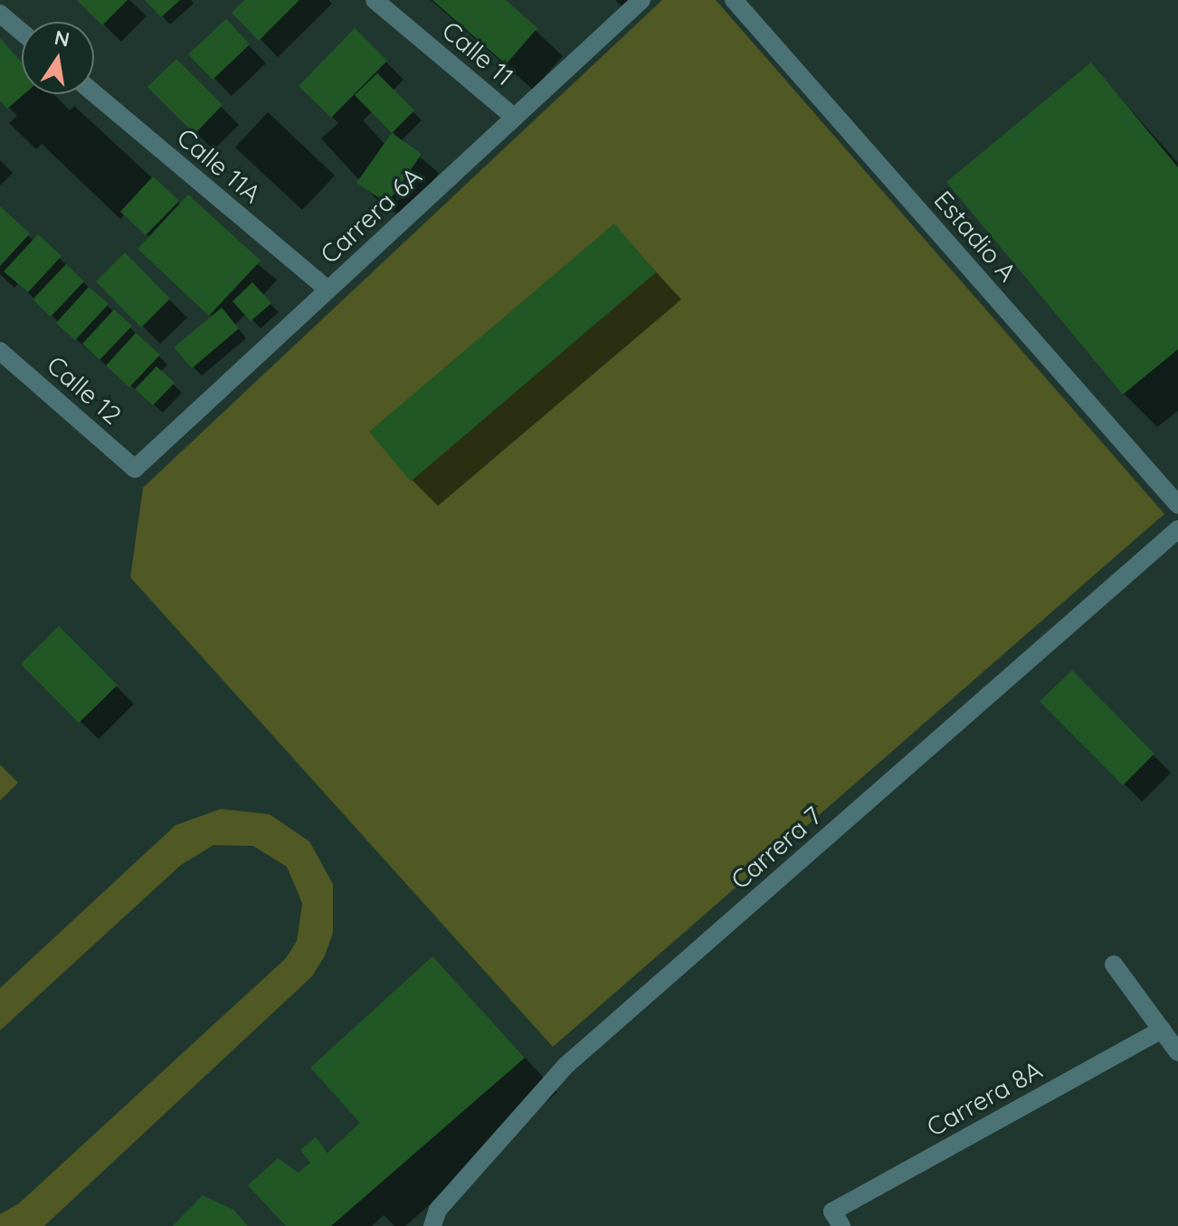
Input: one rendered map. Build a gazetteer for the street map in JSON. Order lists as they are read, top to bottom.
{
  "streets": {
    "street": [
      "Calle 11",
      "Calle 11A",
      "Carrera 6A",
      "Estadio A",
      "Calle 12",
      "Carrera 7",
      "Carrera 8A"
    ]
  },
  "crossings": [
    ["Calle 11", "Carrera 6A"],
    ["Calle 11A", "Carrera 6A"],
    ["Carrera 6A", "Calle 12"]
  ],
  "north": "top"
}
